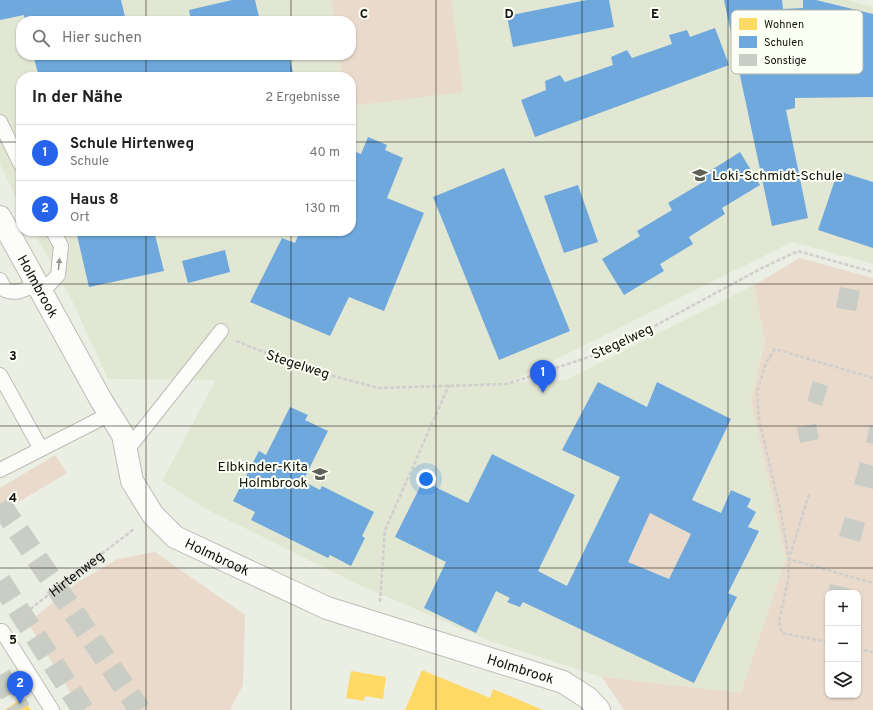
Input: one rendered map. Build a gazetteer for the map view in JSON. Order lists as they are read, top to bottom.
{
  "streets": {
    "street": ["Holmbrook"],
    "path": ["Stegelweg", "Hirtenweg"]
  },
  "crossings": [
    ["Holmbrook", "Hirtenweg"]
  ],
  "places": {
    "school or university": ["Loki-Schmidt-Schule", "Elbkinder-Kita Holmbrook"]
  },
  "legend": ["Wohnen", "Schulen", "Sonstige"],
  "page": {
    "search": "Hier suchen",
    "heading": ["In der Nähe", "2 Ergebnisse"],
    "list": [
      {
        "mark": "1",
        "name": "Schule Hirtenweg",
        "note": "Schule",
        "value": "40 m"
      },
      {
        "mark": "2",
        "name": "Haus 8",
        "note": "Ort",
        "value": "130 m"
      }
    ],
    "pins": ["1", "2"],
    "map_buttons": ["+", "−"]
  },
  "grid": {
    "columns": ["C", "D", "E"],
    "rows": ["3", "4", "5"]
  }
}
